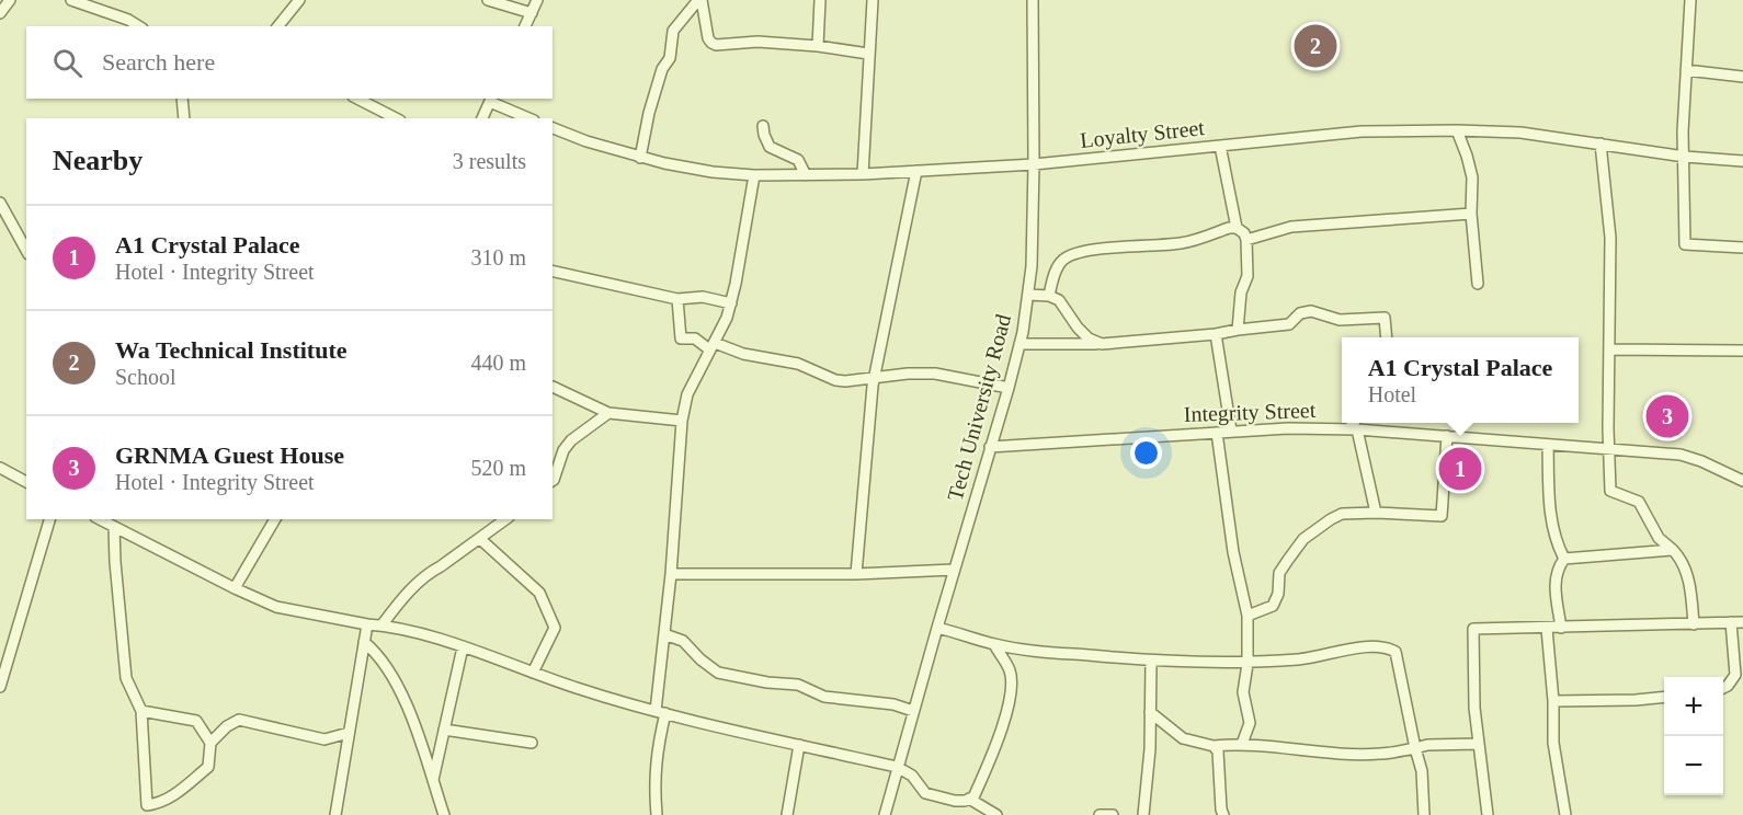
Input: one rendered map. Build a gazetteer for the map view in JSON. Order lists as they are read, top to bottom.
{
  "streets": {
    "street": ["Loyalty Street", "Tech University Road", "Integrity Street"]
  },
  "crossings": [
    ["Loyalty Street", "Tech University Road"],
    ["Tech University Road", "Integrity Street"]
  ],
  "page": {
    "pins": ["2", "3", "1"],
    "search": "Search here",
    "heading": ["Nearby", "3 results"],
    "list": [
      {
        "mark": "1",
        "name": "A1 Crystal Palace",
        "note": "Hotel · Integrity Street",
        "value": "310 m"
      },
      {
        "mark": "2",
        "name": "Wa Technical Institute",
        "note": "School",
        "value": "440 m"
      },
      {
        "mark": "3",
        "name": "GRNMA Guest House",
        "note": "Hotel · Integrity Street",
        "value": "520 m"
      }
    ],
    "popup": ["A1 Crystal Palace", "Hotel"],
    "map_buttons": ["+", "−"]
  }
}
